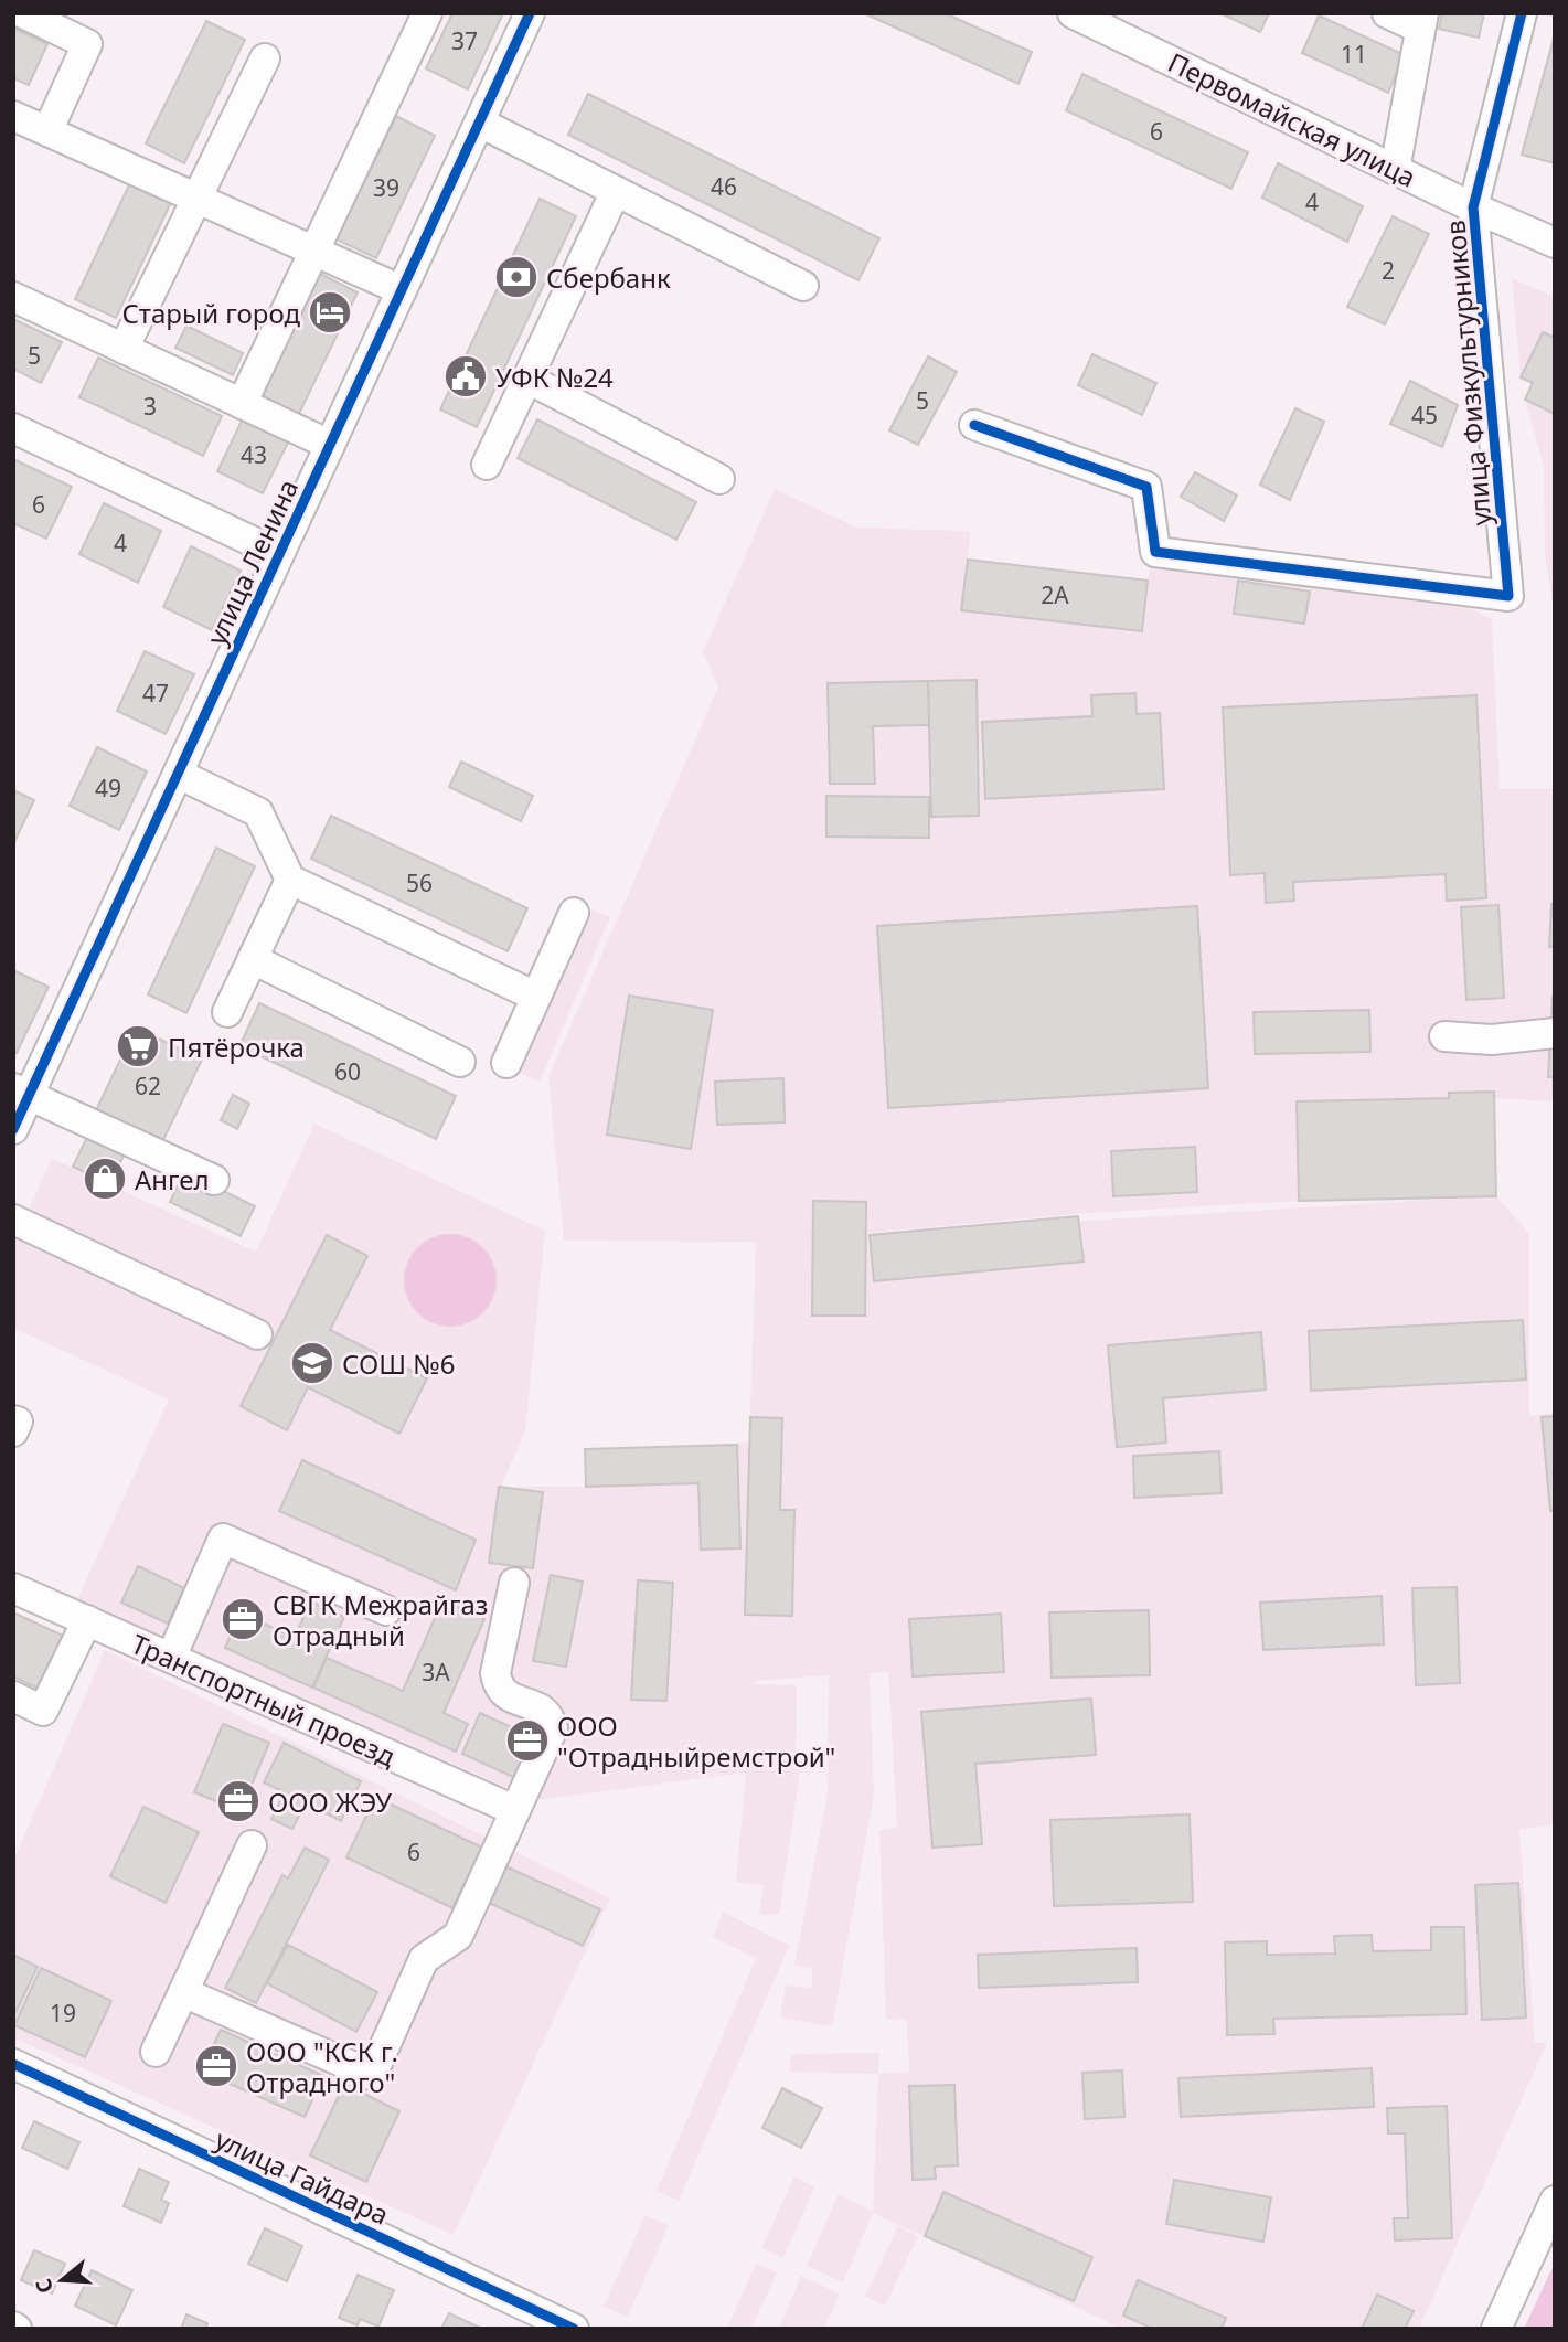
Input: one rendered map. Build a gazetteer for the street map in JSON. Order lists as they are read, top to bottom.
{
  "streets": {
    "street": [
      "Первомайская улица",
      "улица Физкультурников",
      "улица Ленина",
      "Транспортный проезд",
      "улица Гайдара"
    ]
  },
  "crossings": [
    ["Первомайская улица", "улица Физкультурников"]
  ],
  "places": {
    "bank": ["Сбербанк"],
    "hotel": ["Старый город"],
    "public building": ["УФК №24"],
    "supermarket": ["Пятёрочка"],
    "shop": ["Ангел"],
    "school or university": ["СОШ №6"],
    "office": [
      "СВГК Межрайгаз Отрадный",
      "ООО \"Отрадныйремстрой\"",
      "ООО ЖЭУ",
      "ООО \"КСК г. Отрадного\""
    ]
  },
  "house_numbers": [
    "37",
    "11",
    "6",
    "46",
    "39",
    "4",
    "2",
    "5",
    "5",
    "3",
    "45",
    "43",
    "6",
    "4",
    "2А",
    "47",
    "49",
    "56",
    "60",
    "62",
    "3А",
    "6",
    "19"
  ],
  "north": "left"
}
